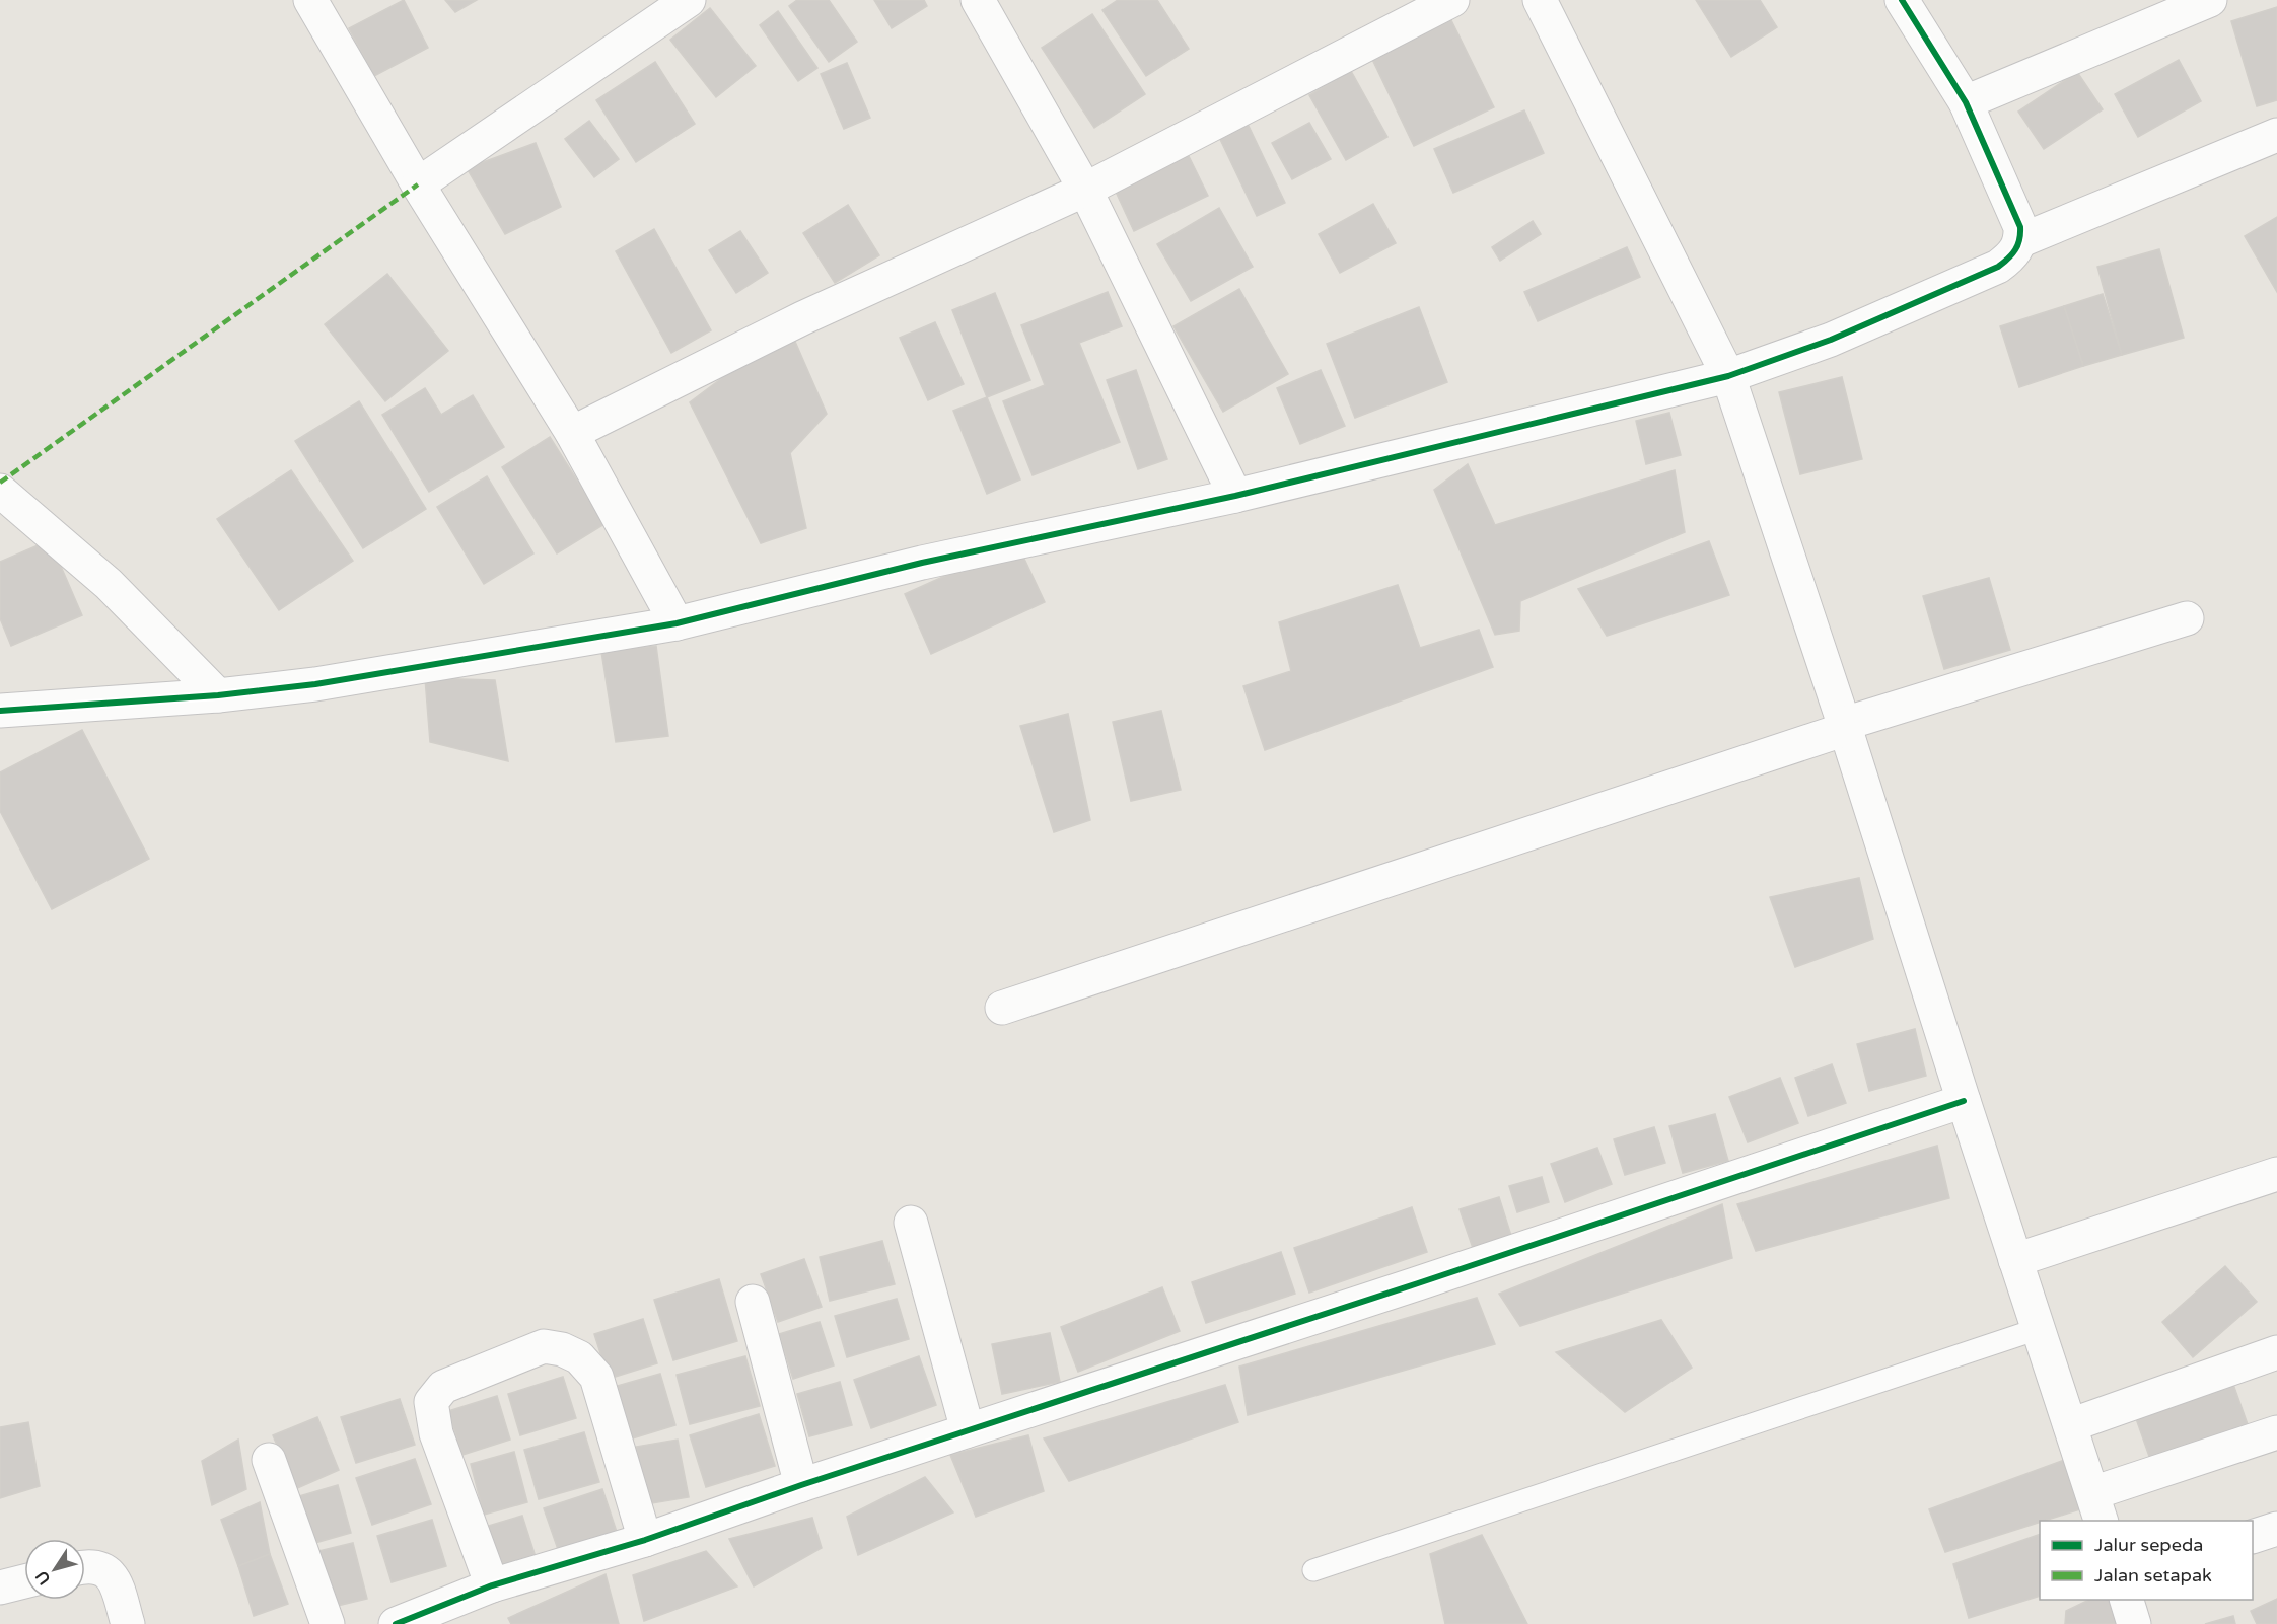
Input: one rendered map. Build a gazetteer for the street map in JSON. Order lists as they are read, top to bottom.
{
  "legend": ["Jalur sepeda", "Jalan setapak"],
  "north": "bottom left"
}
